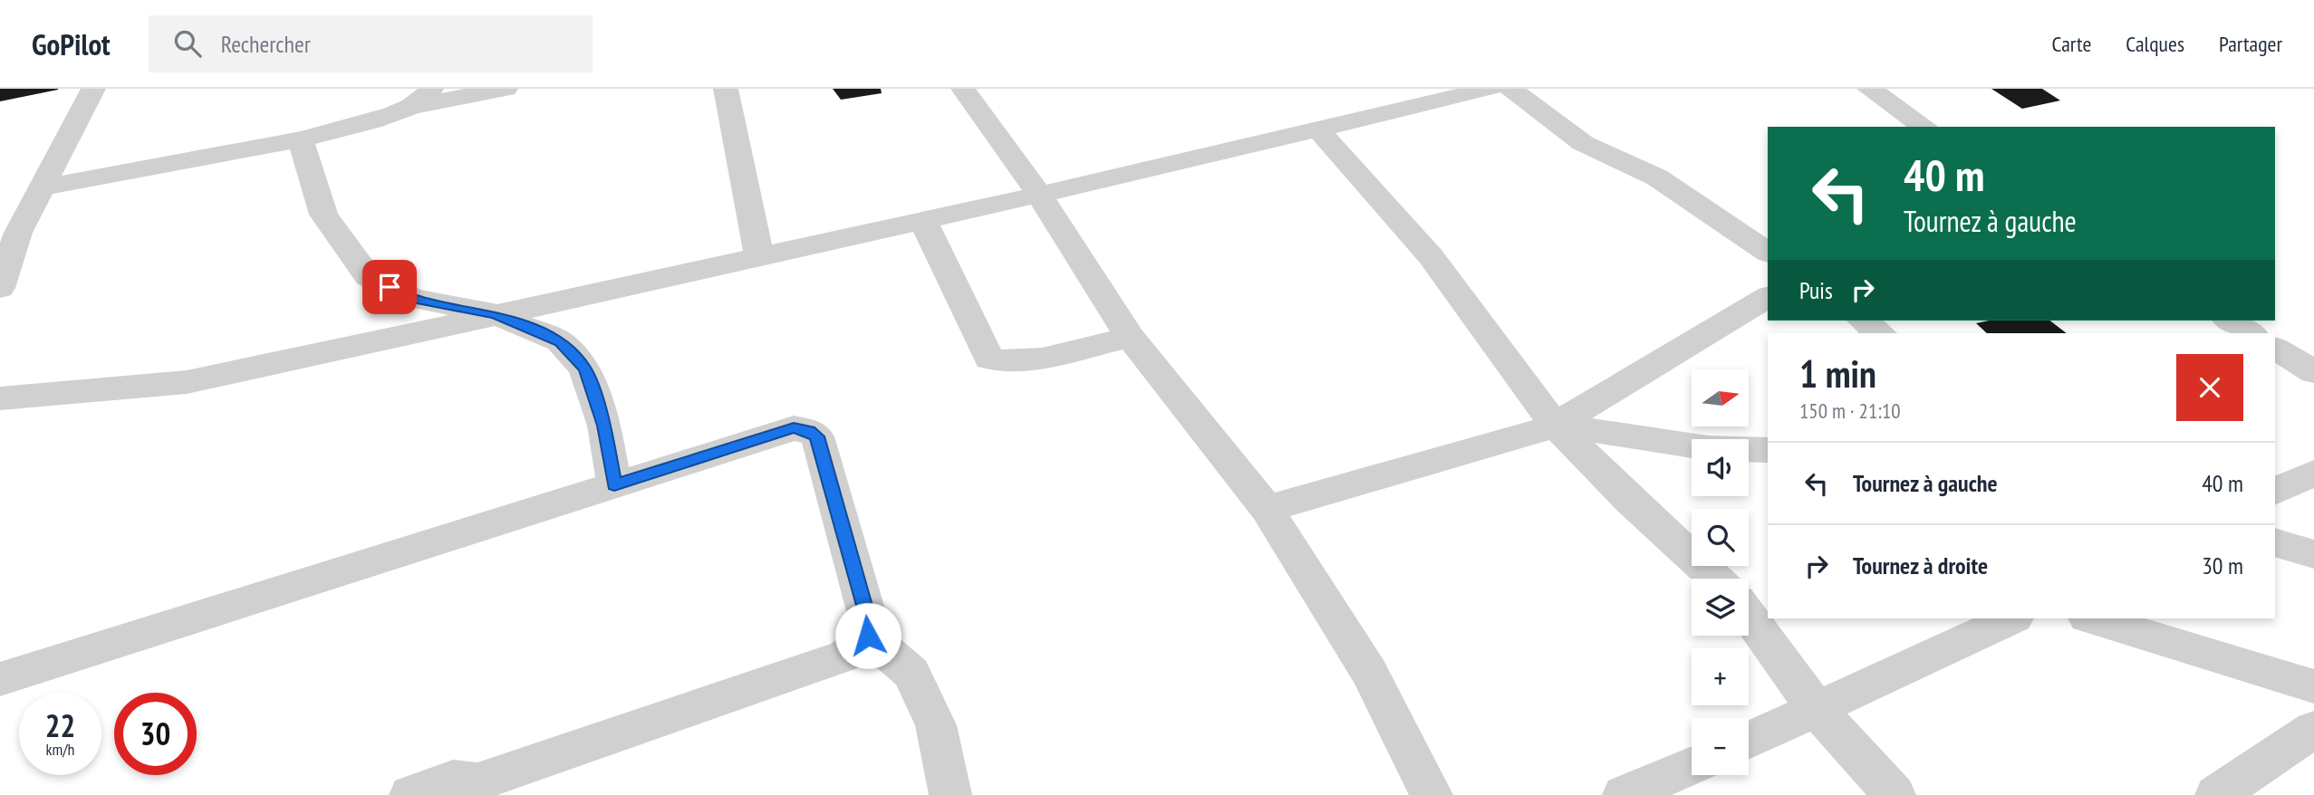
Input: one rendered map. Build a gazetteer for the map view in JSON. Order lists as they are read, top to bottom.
{
  "north": "right",
  "page": {
    "header": "GoPilot",
    "search": "Rechercher",
    "nav": ["Carte", "Calques", "Partager"],
    "turn": ["40 m", "Tournez à gauche"],
    "then": "Puis",
    "heading": ["1 min", "150 m · 21:10"],
    "map_buttons": ["+", "−"],
    "list": [
      {
        "name": "Tournez à gauche",
        "value": "40 m"
      },
      {
        "name": "Tournez à droite",
        "value": "30 m"
      }
    ],
    "speed": "22 km/h",
    "limit": "30"
  }
}
